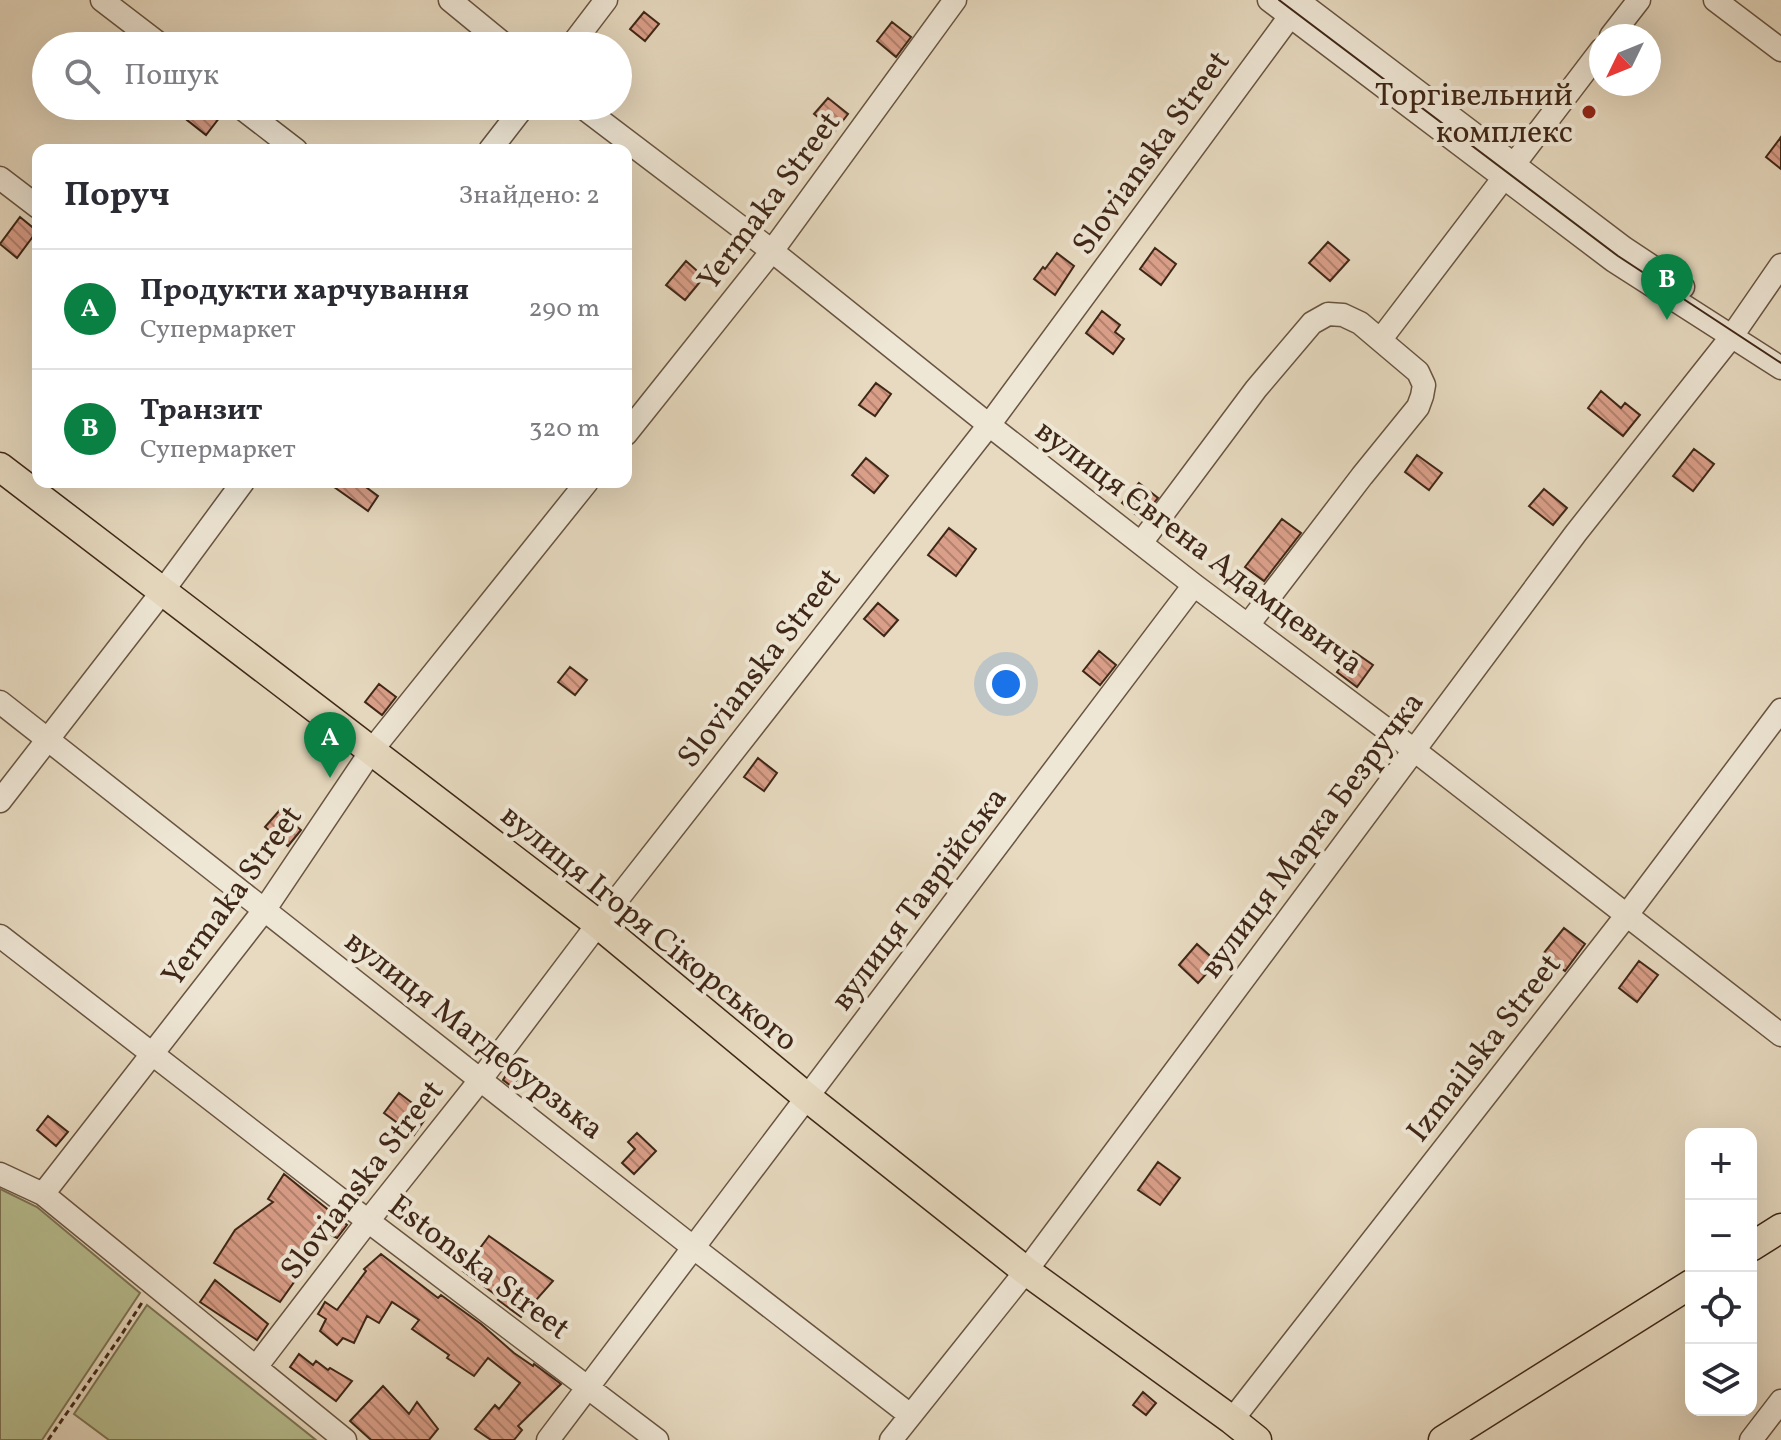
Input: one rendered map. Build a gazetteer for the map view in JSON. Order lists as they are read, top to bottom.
{
  "streets": {
    "main road": ["вулиця Ігоря Сікорського"],
    "street": [
      "Slovianska Street",
      "Yermaka Street",
      "вулиця Євгена Адамцевича",
      "вулиця Марка Безручка",
      "вулиця Таврійська",
      "вулиця Магдебурзька",
      "Izmailska Street",
      "Estonska Street"
    ]
  },
  "crossings": [
    ["Slovianska Street", "вулиця Євгена Адамцевича"],
    ["Slovianska Street", "вулиця Ігоря Сікорського"],
    ["Slovianska Street", "вулиця Магдебурзька"],
    ["Slovianska Street", "Estonska Street"],
    ["Yermaka Street", "вулиця Євгена Адамцевича"],
    ["Yermaka Street", "вулиця Ігоря Сікорського"],
    ["Yermaka Street", "вулиця Магдебурзька"],
    ["Yermaka Street", "Estonska Street"],
    ["вулиця Євгена Адамцевича", "вулиця Марка Безручка"],
    ["вулиця Євгена Адамцевича", "вулиця Таврійська"],
    ["вулиця Євгена Адамцевича", "Izmailska Street"],
    ["вулиця Марка Безручка", "вулиця Ігоря Сікорського"],
    ["вулиця Марка Безручка", "вулиця Магдебурзька"],
    ["вулиця Таврійська", "вулиця Ігоря Сікорського"],
    ["вулиця Таврійська", "вулиця Магдебурзька"],
    ["вулиця Таврійська", "Estonska Street"],
    ["вулиця Ігоря Сікорського", "Izmailska Street"]
  ],
  "places": ["Торгівельний комплекс"],
  "north": "bottom left",
  "page": {
    "search": "Пошук",
    "heading": ["Поруч", "Знайдено: 2"],
    "list": [
      {
        "mark": "A",
        "name": "Продукти харчування",
        "note": "Супермаркет",
        "value": "290 m"
      },
      {
        "mark": "B",
        "name": "Транзит",
        "note": "Супермаркет",
        "value": "320 m"
      }
    ],
    "pins": ["B", "A"],
    "map_buttons": ["+", "−"]
  }
}
